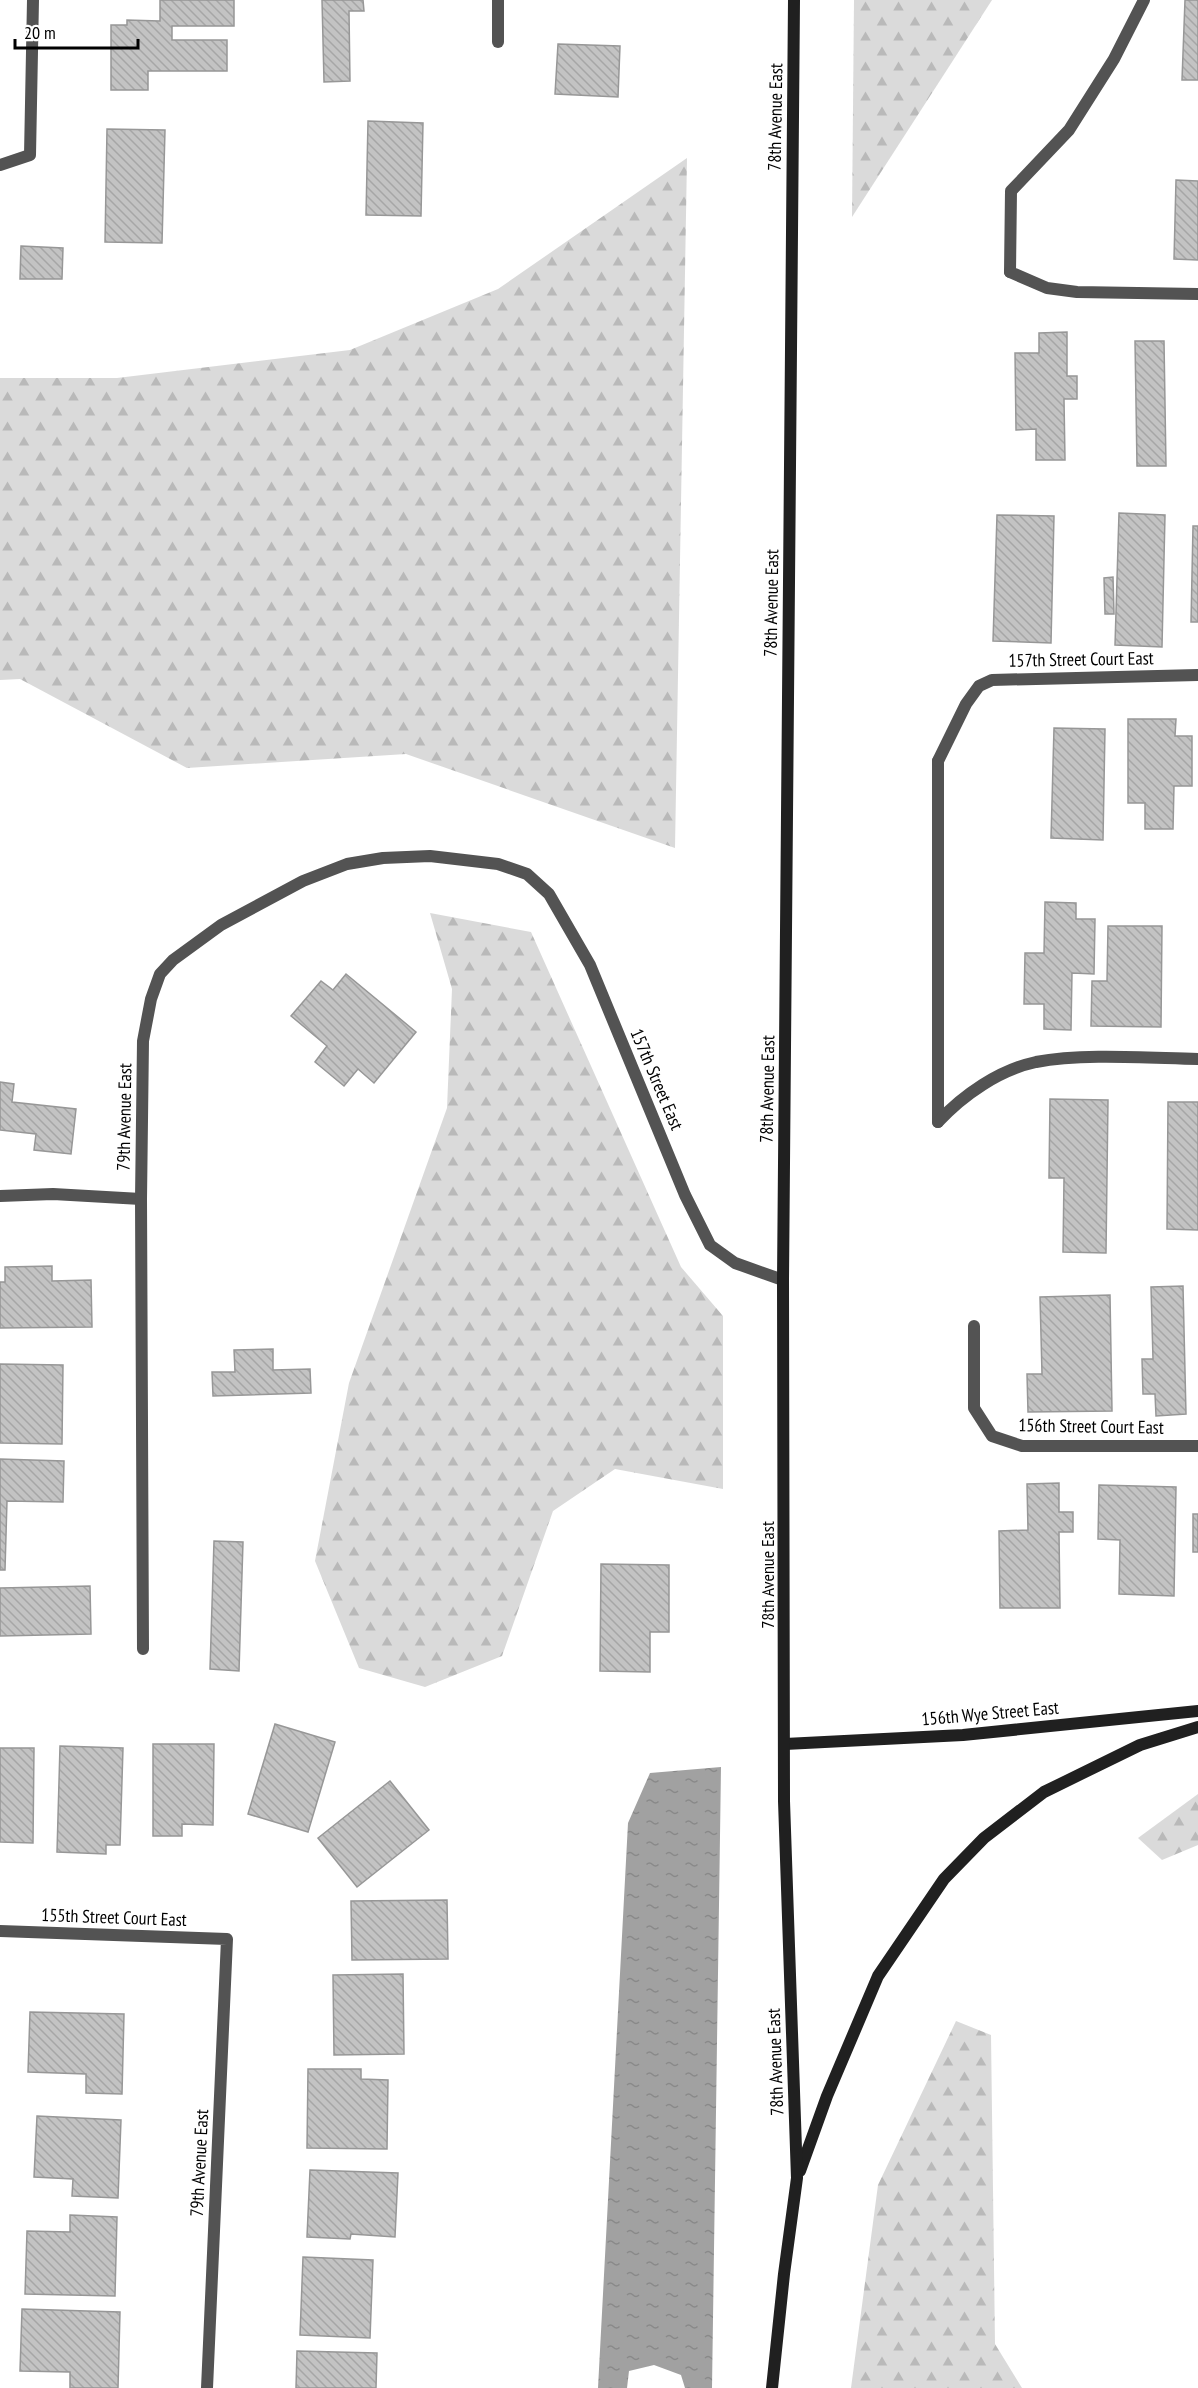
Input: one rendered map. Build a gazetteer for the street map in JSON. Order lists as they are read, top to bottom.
{
  "streets": {
    "street": [
      "78th Avenue East",
      "157th Street Court East",
      "157th Street East",
      "79th Avenue East",
      "156th Street Court East",
      "156th Wye Street East",
      "155th Street Court East"
    ]
  },
  "crossings": [
    ["78th Avenue East", "157th Street East"],
    ["78th Avenue East", "156th Wye Street East"],
    ["157th Street East", "79th Avenue East"],
    ["79th Avenue East", "155th Street Court East"]
  ],
  "scale_bar": "20 m"
}
